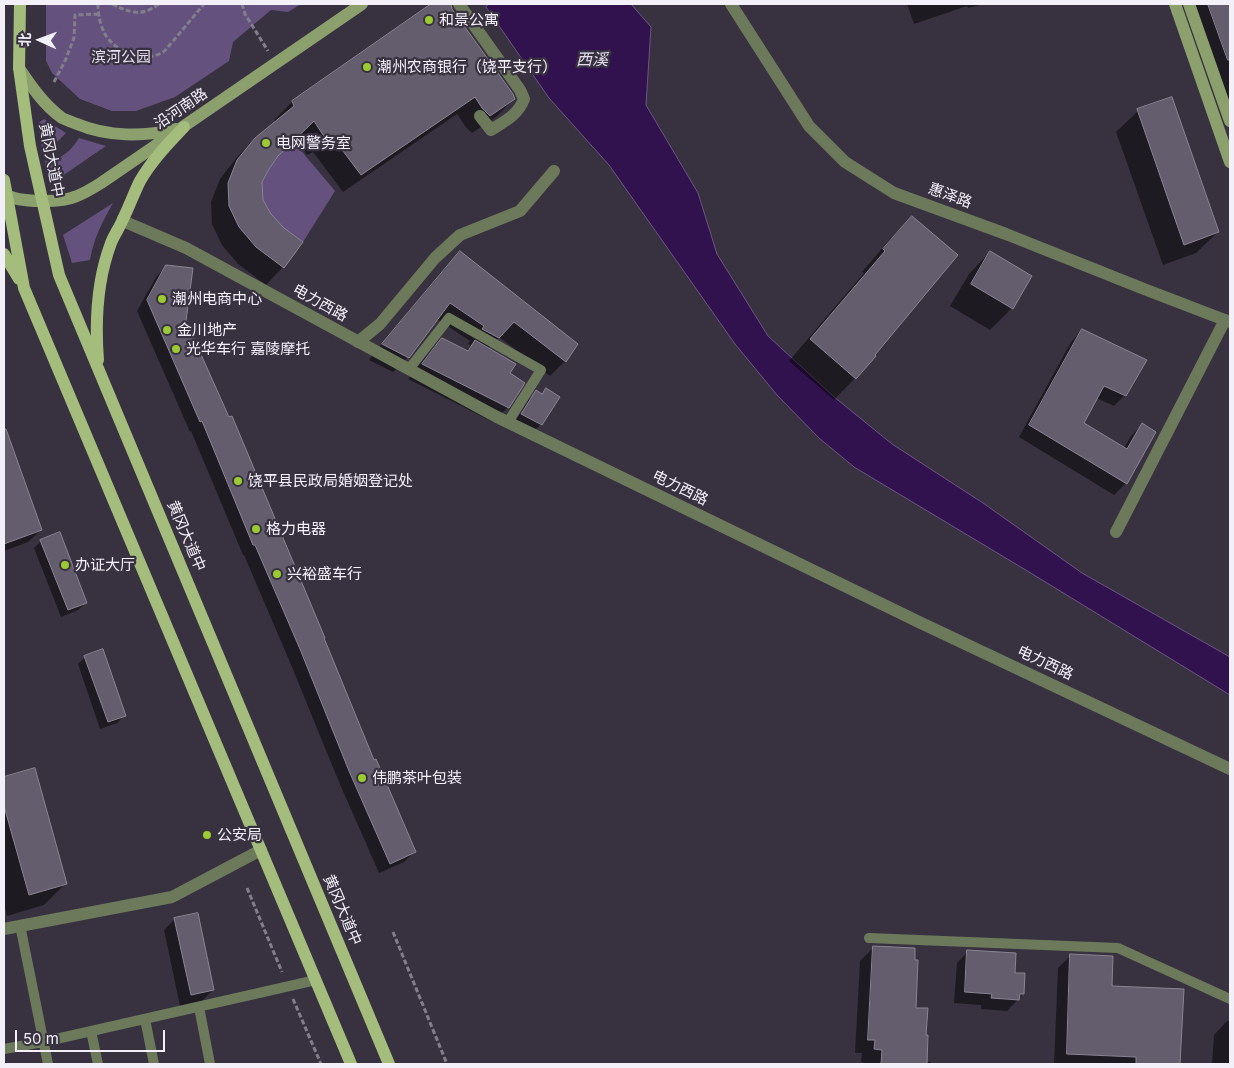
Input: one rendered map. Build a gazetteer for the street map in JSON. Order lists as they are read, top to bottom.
{
  "streets": {
    "main road": ["沿河南路", "黄冈大道中"],
    "street": ["惠泽路", "电力西路"]
  },
  "crossings": [
    ["沿河南路", "黄冈大道中"]
  ],
  "water": ["西溪"],
  "parks": ["滨河公园"],
  "places": [
    "和景公寓",
    "潮州农商银行（饶平支行）",
    "电网警务室",
    "潮州电商中心",
    "金川地产",
    "光华车行 嘉陵摩托",
    "饶平县民政局婚姻登记处",
    "格力电器",
    "办证大厅",
    "兴裕盛车行",
    "伟鹏茶叶包装",
    "公安局"
  ],
  "scale_bar": "50 m",
  "north": "left"
}
